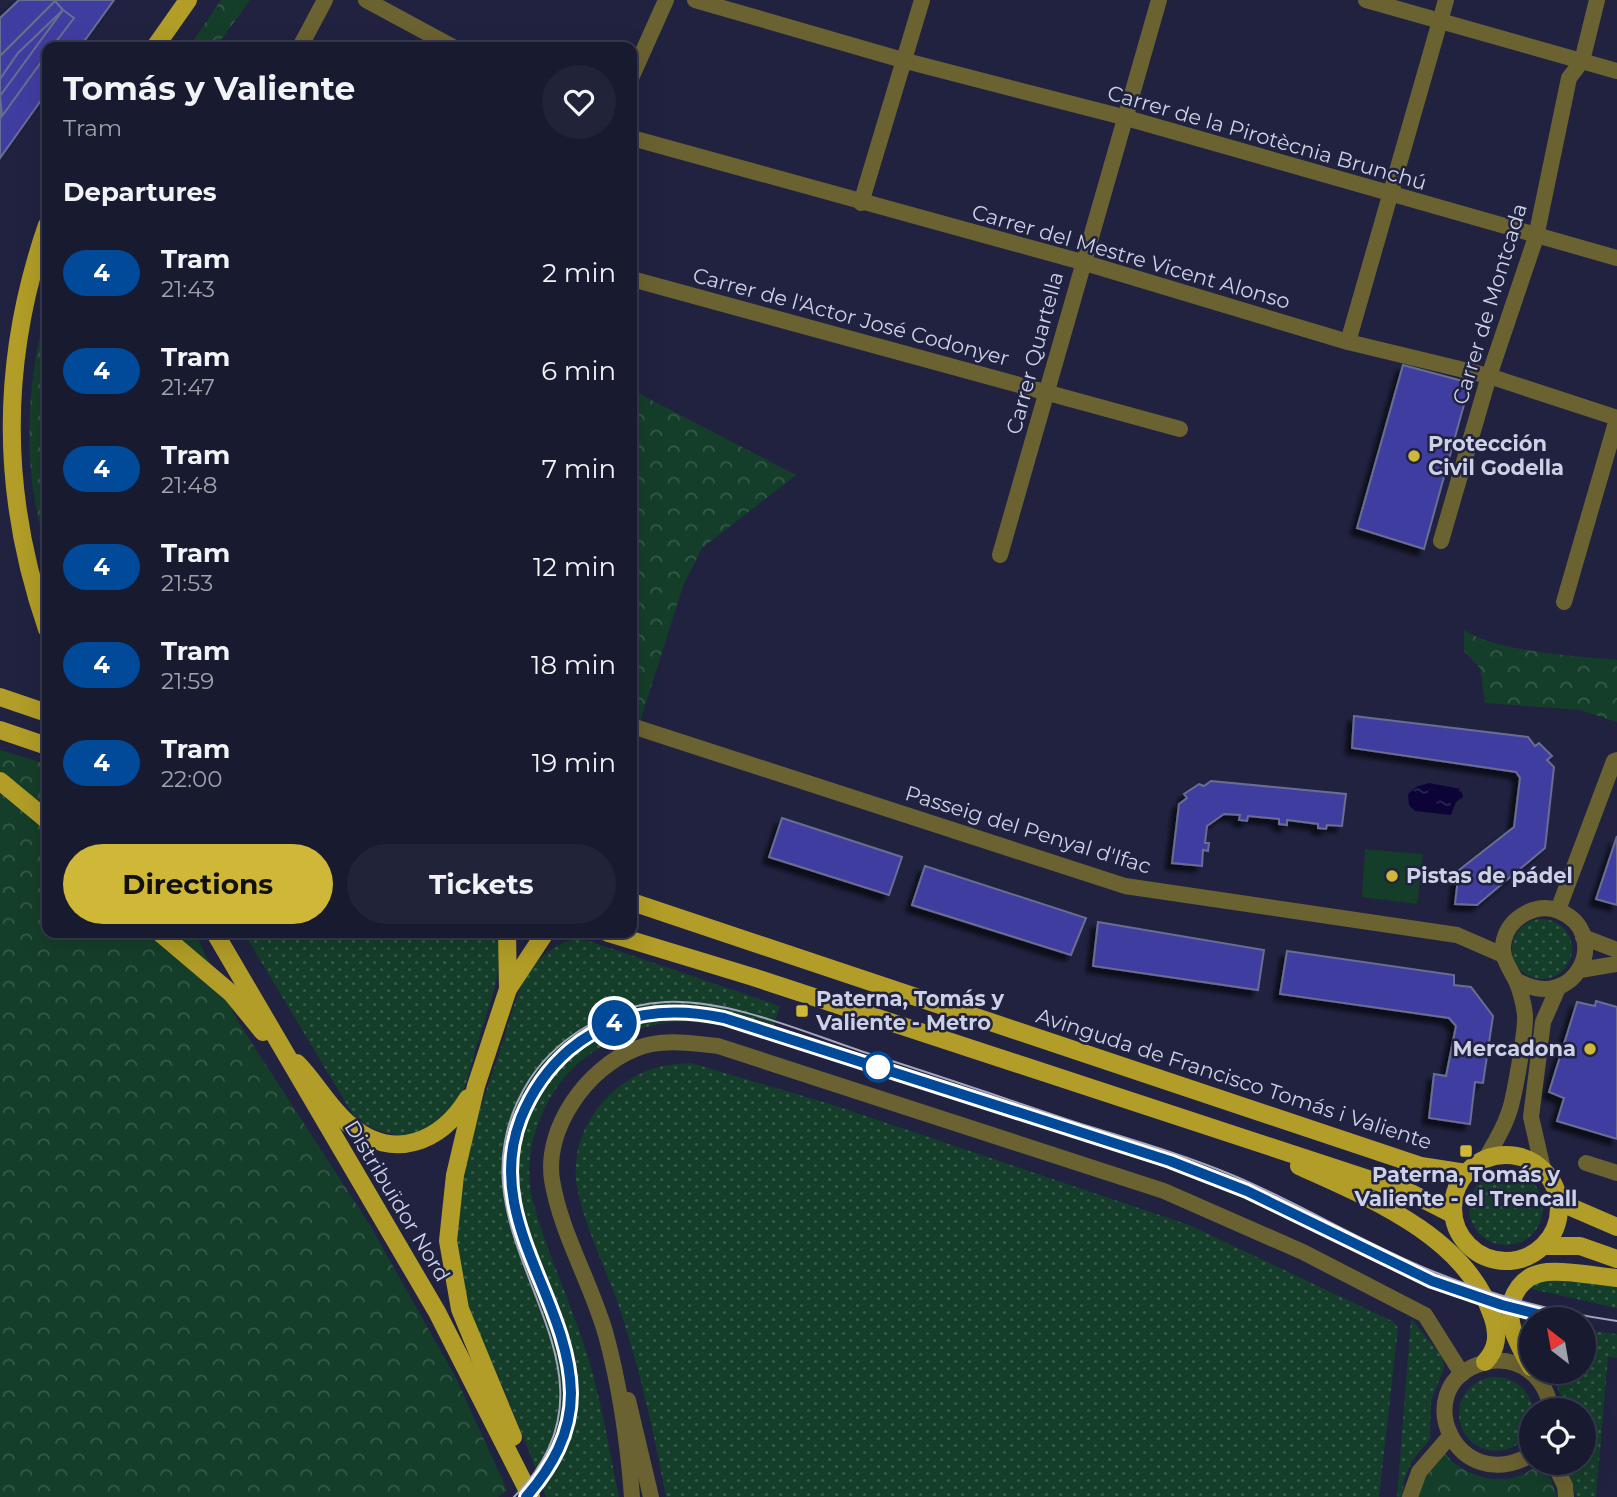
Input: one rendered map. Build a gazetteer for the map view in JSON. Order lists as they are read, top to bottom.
{
  "streets": {
    "main road": ["Avinguda de Francisco Tomás i Valiente", "Distribuïdor Nord"],
    "street": [
      "Carrer de la Pirotècnia Brunchú",
      "Carrer del Mestre Vicent Alonso",
      "Carrer de Montcada",
      "Carrer de l'Actor José Codonyer",
      "Carrer Quartella",
      "Passeig del Penyal d'Ifac"
    ]
  },
  "crossings": [
    ["Carrer de la Pirotècnia Brunchú", "Carrer de Montcada"],
    ["Carrer de la Pirotècnia Brunchú", "Carrer Quartella"],
    ["Carrer del Mestre Vicent Alonso", "Carrer de Montcada"],
    ["Carrer del Mestre Vicent Alonso", "Carrer Quartella"],
    ["Carrer de l'Actor José Codonyer", "Carrer Quartella"]
  ],
  "places": {
    "other": ["Protección Civil Godella", "Pistas de pádel", "Mercadona"],
    "transit": ["Paterna, Tomás y Valiente - Metro", "Paterna, Tomás y Valiente - el Trencall"]
  },
  "lines": ["tram line 4"],
  "north": "top left",
  "page": {
    "on_map": "4",
    "heading": [
      ["Tomás y Valiente", "Tram"],
      "Departures"
    ],
    "list": [
      {
        "mark": "4",
        "name": "Tram",
        "note": "21:43",
        "value": "2 min"
      },
      {
        "mark": "4",
        "name": "Tram",
        "note": "21:47",
        "value": "6 min"
      },
      {
        "mark": "4",
        "name": "Tram",
        "note": "21:48",
        "value": "7 min"
      },
      {
        "mark": "4",
        "name": "Tram",
        "note": "21:53",
        "value": "12 min"
      },
      {
        "mark": "4",
        "name": "Tram",
        "note": "21:59",
        "value": "18 min"
      },
      {
        "mark": "4",
        "name": "Tram",
        "note": "22:00",
        "value": "19 min"
      }
    ],
    "buttons": ["Directions", "Tickets"]
  }
}
